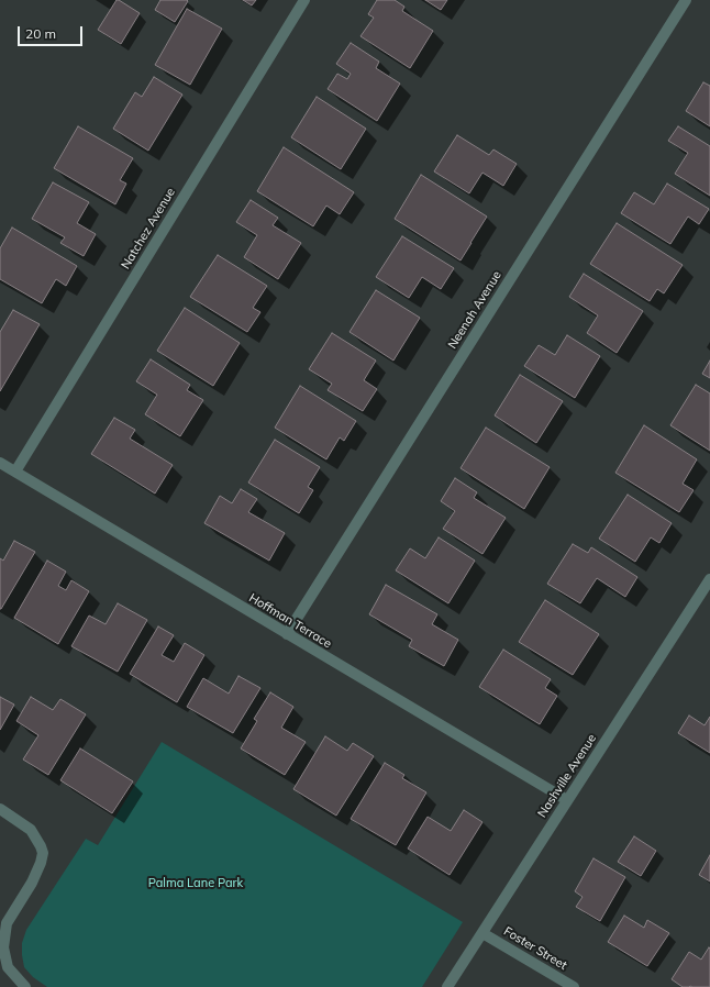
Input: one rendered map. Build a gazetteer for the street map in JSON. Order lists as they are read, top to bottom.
{
  "streets": {
    "street": [
      "Natchez Avenue",
      "Neenah Avenue",
      "Hoffman Terrace",
      "Nashville Avenue",
      "Foster Street"
    ]
  },
  "crossings": [
    ["Natchez Avenue", "Hoffman Terrace"],
    ["Neenah Avenue", "Hoffman Terrace"],
    ["Hoffman Terrace", "Nashville Avenue"],
    ["Nashville Avenue", "Foster Street"]
  ],
  "parks": ["Palma Lane Park"],
  "scale_bar": "20 m"
}
